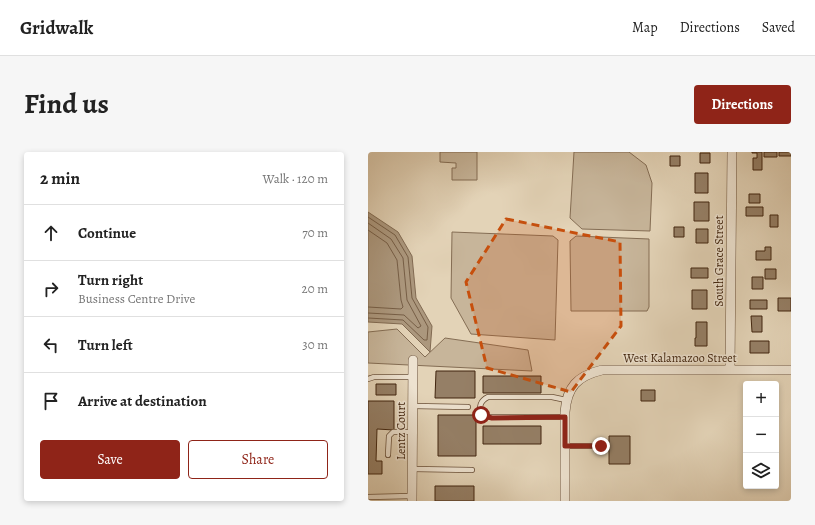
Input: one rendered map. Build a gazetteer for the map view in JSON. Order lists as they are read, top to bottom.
{
  "streets": {
    "street": ["South Grace Street", "West Kalamazoo Street", "Lentz Court"]
  },
  "crossings": [
    ["South Grace Street", "West Kalamazoo Street"]
  ],
  "page": {
    "header": "Gridwalk",
    "nav": ["Map", "Directions", "Saved"],
    "title": "Find us",
    "buttons": [
      "Directions",
      ["Save", "Share"]
    ],
    "heading": ["2 min", "Walk · 120 m"],
    "list": [
      ["Continue", "70 m"],
      ["Turn right", "Business Centre Drive", "20 m"],
      ["Turn left", "30 m"],
      "Arrive at destination"
    ],
    "map_buttons": ["+", "−"]
  }
}
